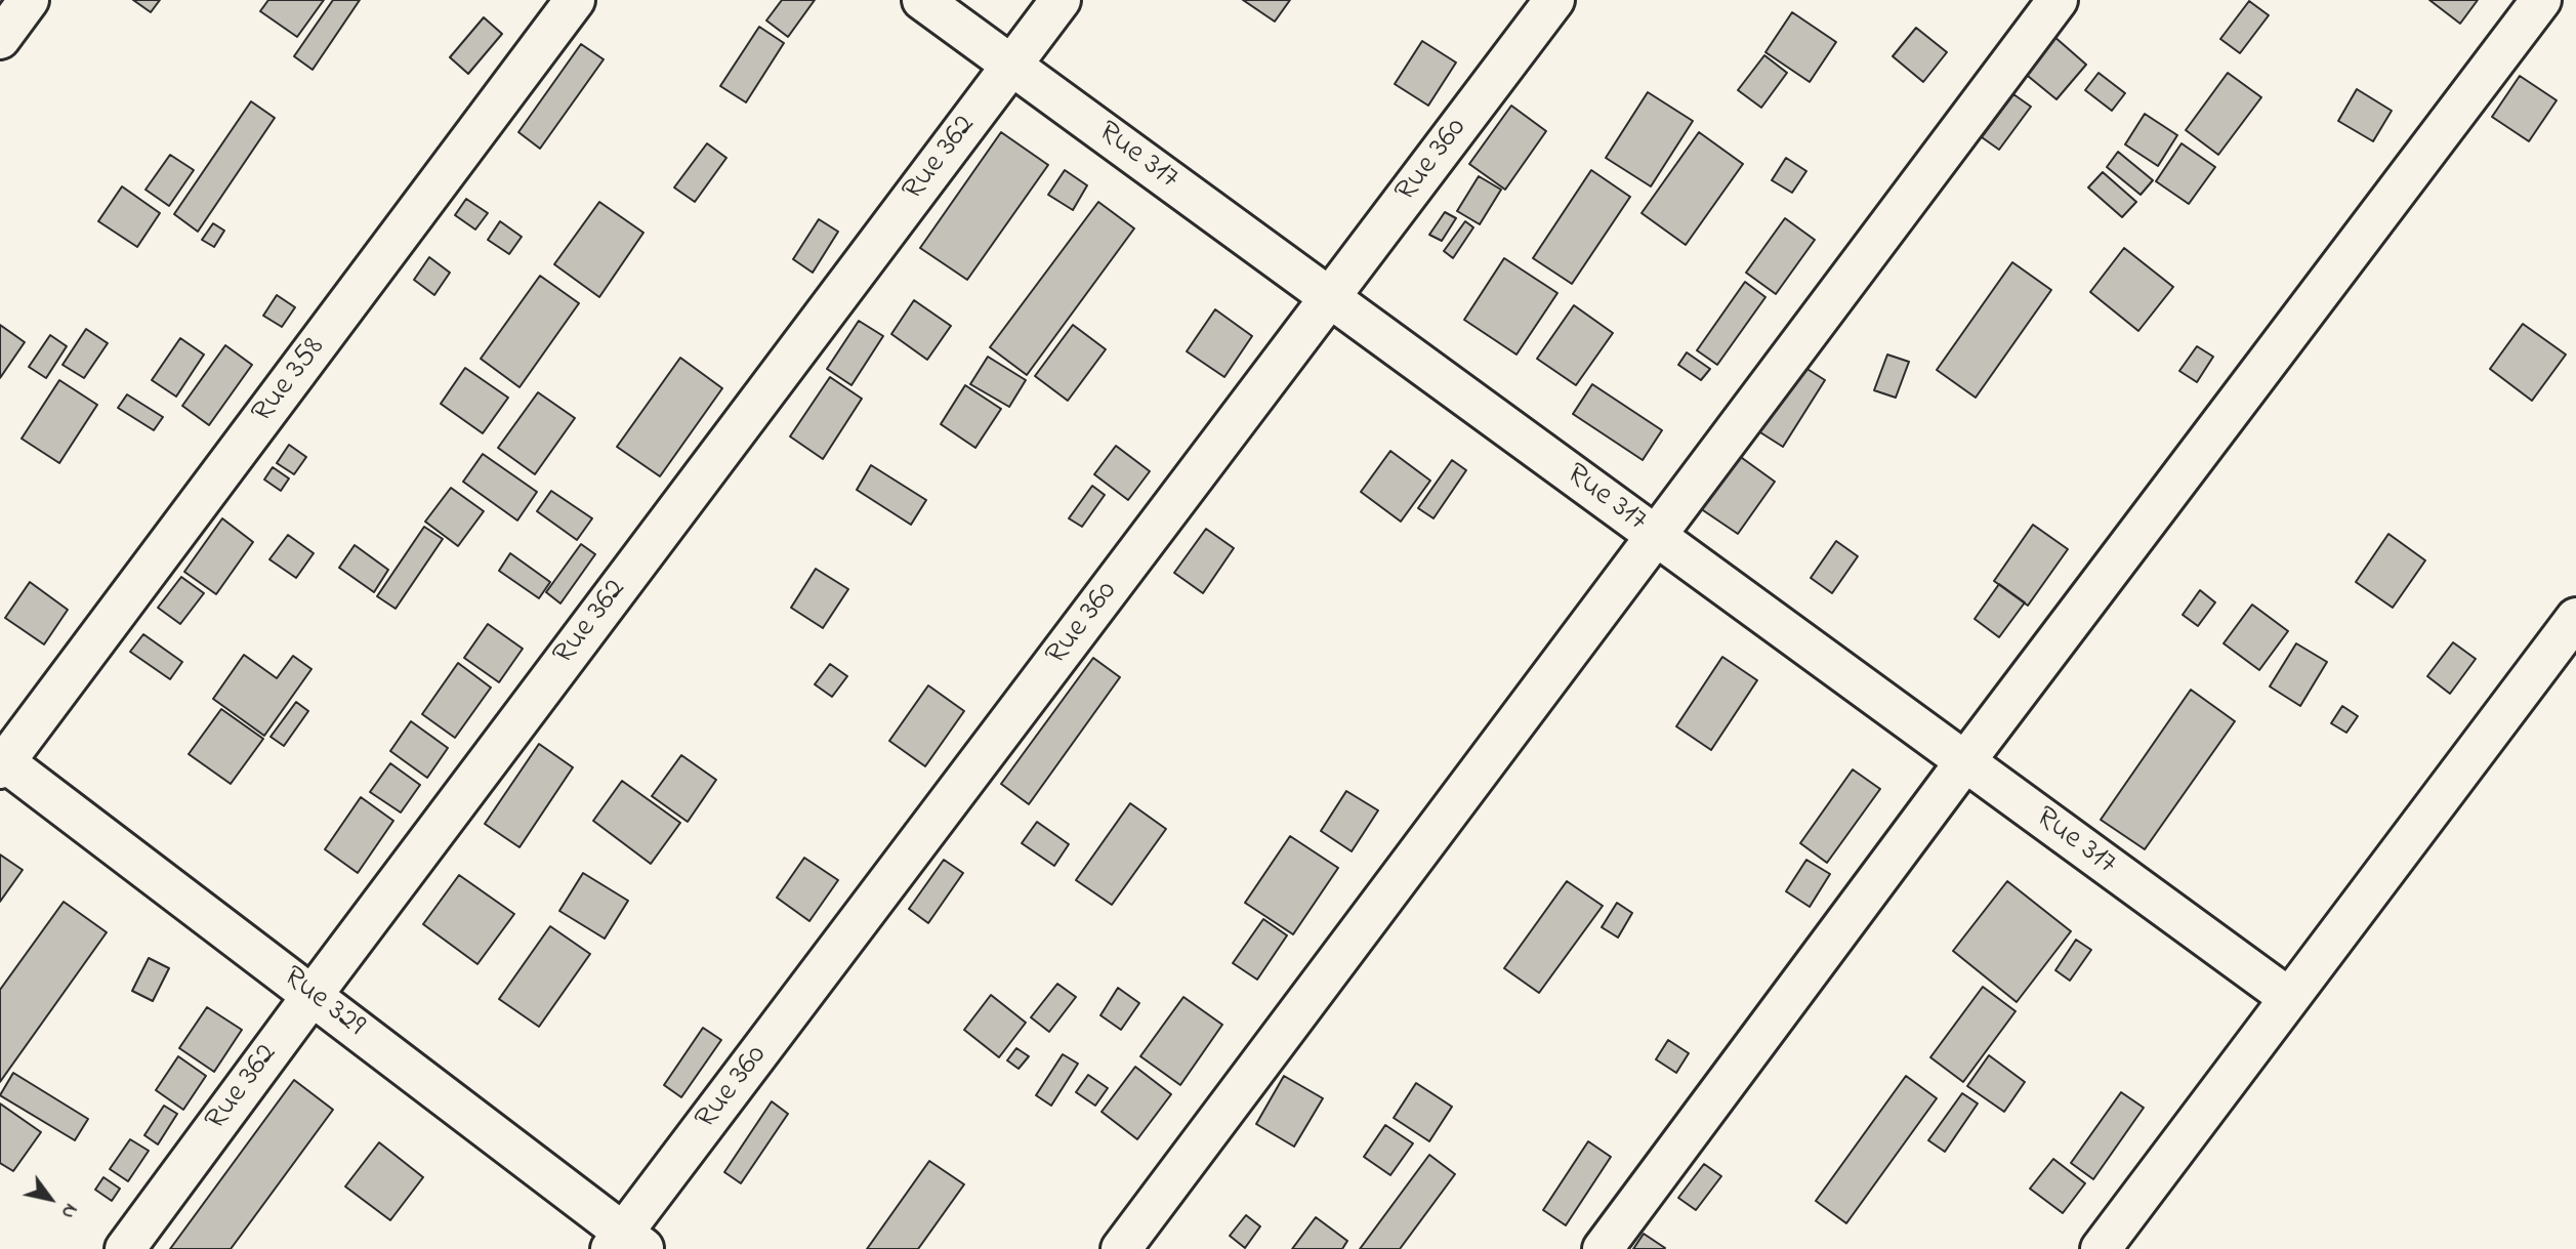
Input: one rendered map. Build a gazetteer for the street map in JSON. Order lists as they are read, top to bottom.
{
  "streets": {
    "street": [
      "Rue 317",
      "Rue 362",
      "Rue 360",
      "Rue 358",
      "Rue 329"
    ]
  },
  "crossings": [
    ["Rue 317", "Rue 362"],
    ["Rue 317", "Rue 360"],
    ["Rue 362", "Rue 329"],
    ["Rue 360", "Rue 329"],
    ["Rue 358", "Rue 329"]
  ],
  "north": "bottom right"
}
